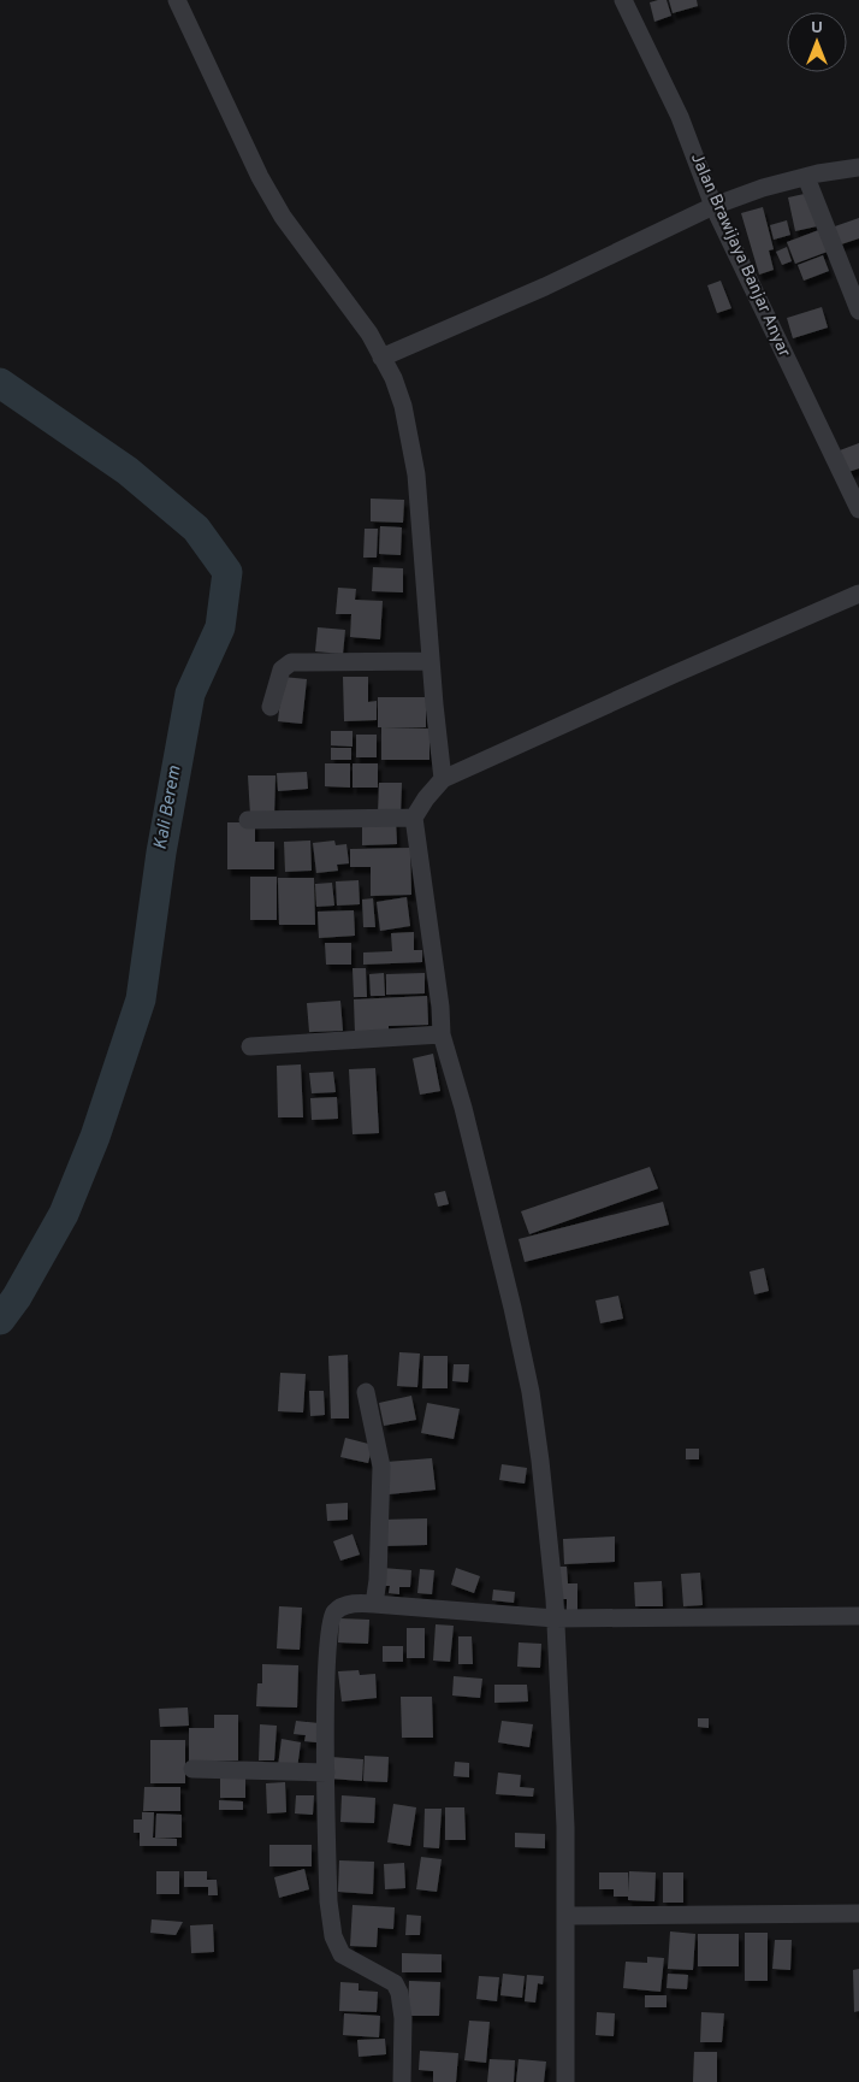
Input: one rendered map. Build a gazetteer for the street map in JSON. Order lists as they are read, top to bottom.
{
  "streets": {
    "street": ["Jalan Brawijaya Banjar Anyar"]
  },
  "water": ["Kali Berem"],
  "north": "top"
}
